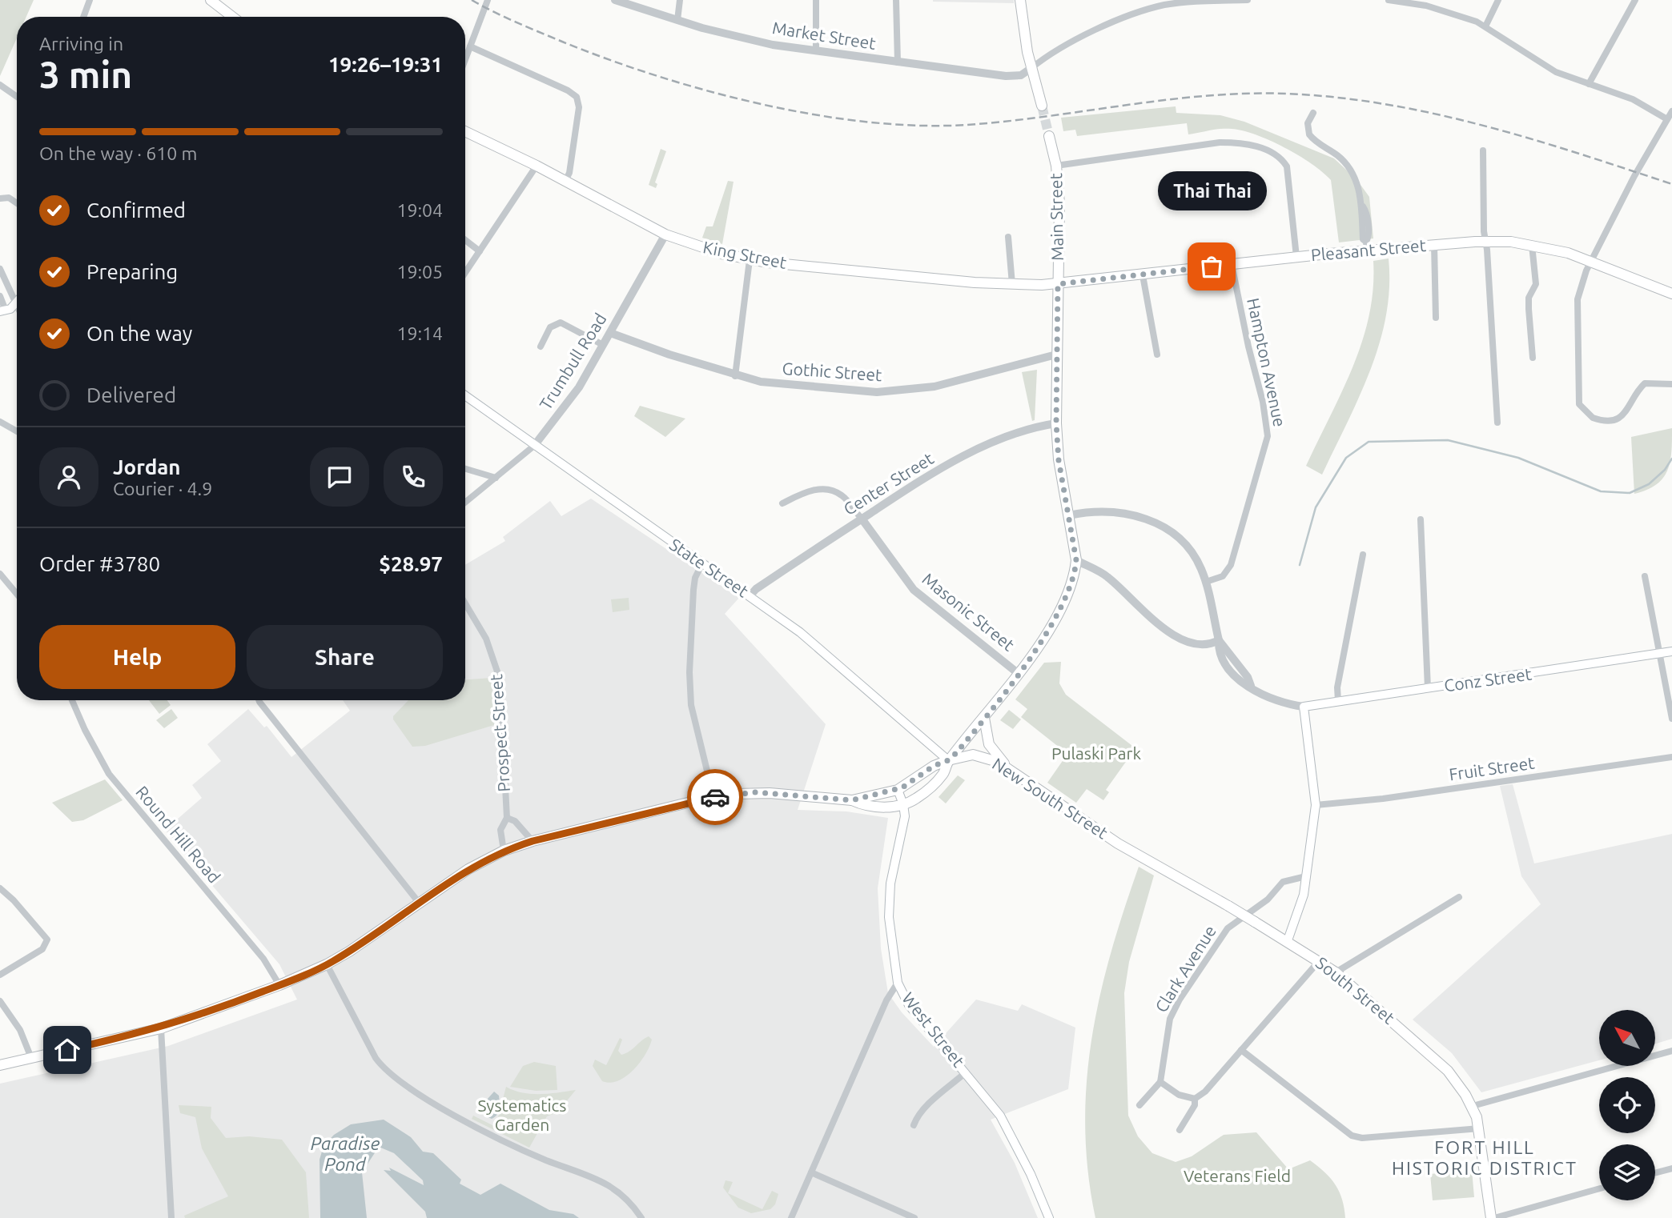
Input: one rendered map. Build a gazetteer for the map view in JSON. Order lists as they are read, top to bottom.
{
  "streets": {
    "main road": [
      "Main Street",
      "Pleasant Street",
      "King Street",
      "State Street",
      "Conz Street",
      "New South Street",
      "South Street",
      "West Street"
    ],
    "street": [
      "Market Street",
      "Trumbull Road",
      "Hampton Avenue",
      "Gothic Street",
      "Center Street",
      "Masonic Street",
      "Prospect Street",
      "Fruit Street",
      "Round Hill Road",
      "Clark Avenue"
    ]
  },
  "crossings": [
    ["Main Street", "Pleasant Street"],
    ["Main Street", "King Street"],
    ["Main Street", "Gothic Street"],
    ["Main Street", "Center Street"],
    ["Main Street", "State Street"],
    ["Main Street", "Masonic Street"],
    ["Main Street", "New South Street"],
    ["Main Street", "West Street"],
    ["Pleasant Street", "King Street"],
    ["Pleasant Street", "Hampton Avenue"],
    ["King Street", "Trumbull Road"],
    ["Trumbull Road", "Gothic Street"],
    ["Trumbull Road", "State Street"],
    ["Center Street", "State Street"],
    ["Center Street", "Masonic Street"],
    ["State Street", "New South Street"],
    ["New South Street", "South Street"]
  ],
  "districts": ["FORT HILL HISTORIC DISTRICT"],
  "water": ["Paradise Pond"],
  "parks": ["Pulaski Park", "Systematics Garden", "Veterans Field"],
  "places": ["Thai Thai"],
  "north": "top left",
  "page": {
    "heading": ["3 min", "Arriving in", "19:26–19:31"],
    "panel": [
      "Jordan",
      "Courier · 4.9",
      "Order #3780",
      "$28.97"
    ],
    "bar": "On the way · 610 m",
    "bubble": "Thai Thai",
    "list": [
      ["Confirmed", "19:04"],
      ["Preparing", "19:05"],
      ["On the way", "19:14"],
      "Delivered"
    ],
    "buttons": ["Help", "Share"]
  }
}
